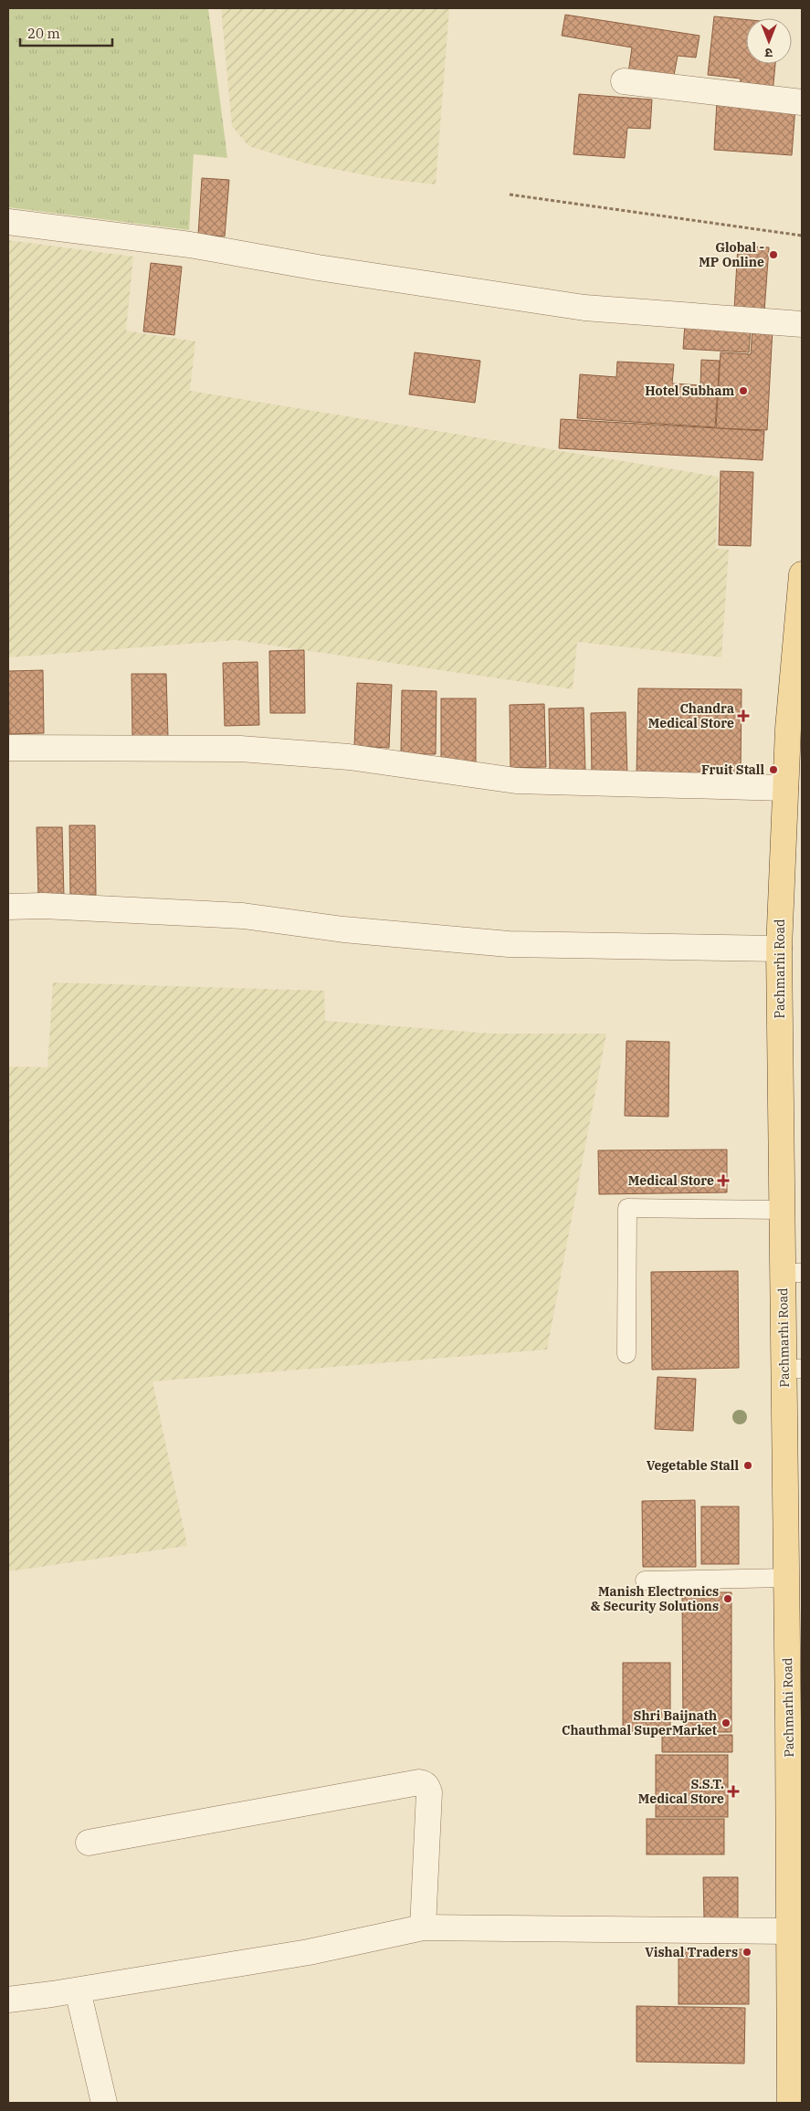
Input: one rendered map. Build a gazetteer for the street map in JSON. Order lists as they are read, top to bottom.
{
  "streets": {
    "main road": ["Pachmarhi Road"]
  },
  "places": {
    "other": [
      "Global - MP Online",
      "Hotel Subham",
      "Fruit Stall",
      "Vegetable Stall",
      "Manish Electronics & Security Solutions",
      "Shri Baijnath Chauthmal SuperMarket",
      "Vishal Traders"
    ],
    "health": ["Chandra Medical Store", "Medical Store", "S.S.T. Medical Store"]
  },
  "scale_bar": "20 m",
  "north": "bottom"
}
